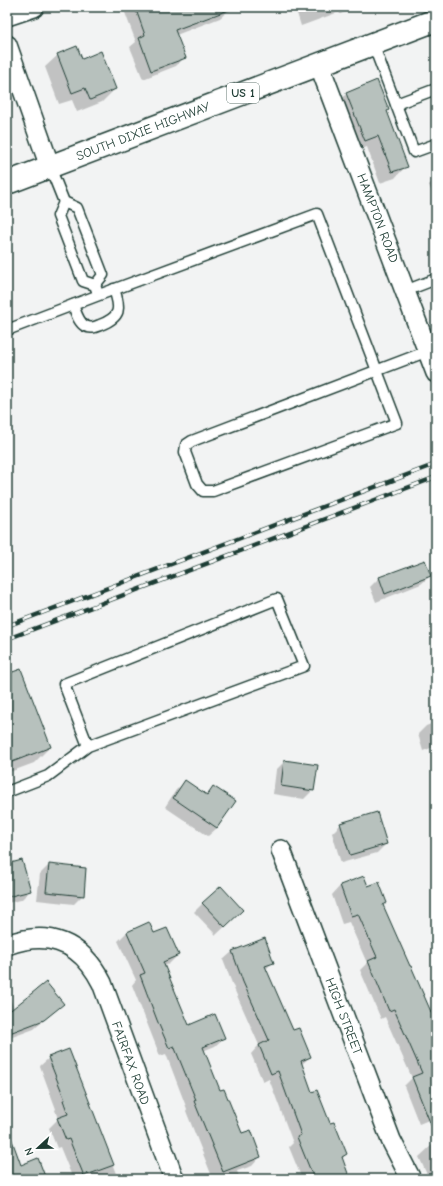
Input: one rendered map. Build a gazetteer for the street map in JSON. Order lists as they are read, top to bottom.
{
  "streets": {
    "main road": ["US 1", "SOUTH DIXIE HIGHWAY"],
    "street": ["HAMPTON ROAD", "HIGH STREET", "FAIRFAX ROAD"]
  },
  "crossings": [
    ["SOUTH DIXIE HIGHWAY", "HAMPTON ROAD"]
  ],
  "north": "left"
}
